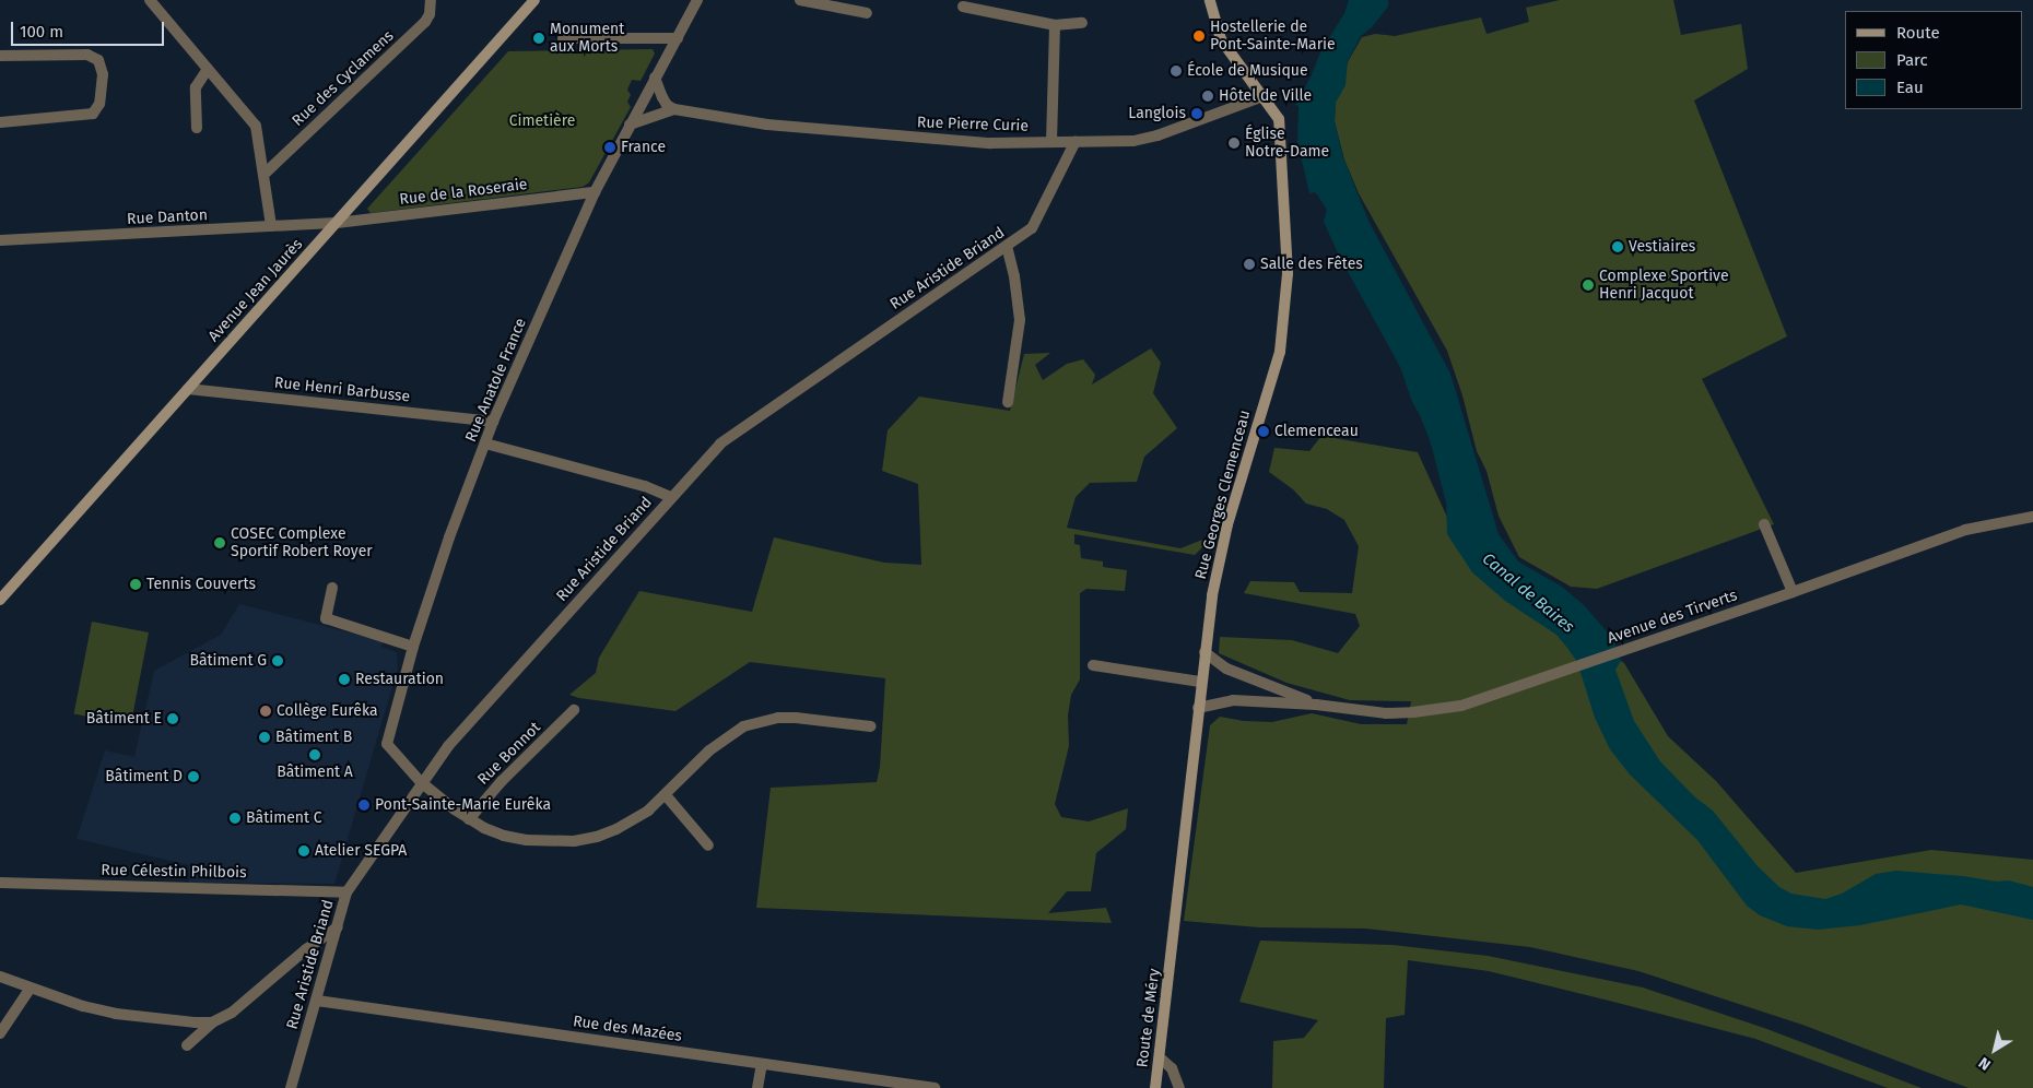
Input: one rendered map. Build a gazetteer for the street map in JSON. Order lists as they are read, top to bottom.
{
  "streets": {
    "main road": ["Avenue Jean Jaurès", "Rue Georges Clemenceau", "Route de Méry"],
    "street": [
      "Rue des Cyclamens",
      "Rue Pierre Curie",
      "Rue de la Roseraie",
      "Rue Danton",
      "Rue Aristide Briand",
      "Rue Anatole France",
      "Rue Henri Barbusse",
      "Avenue des Tirverts",
      "Rue Bonnot",
      "Rue Célestin Philbois",
      "Rue des Mazées"
    ]
  },
  "crossings": [
    ["Rue Pierre Curie", "Rue Aristide Briand"],
    ["Rue Pierre Curie", "Rue Anatole France"],
    ["Rue Pierre Curie", "Rue Georges Clemenceau"],
    ["Rue de la Roseraie", "Rue Danton"],
    ["Rue de la Roseraie", "Avenue Jean Jaurès"],
    ["Rue de la Roseraie", "Rue Anatole France"],
    ["Rue Danton", "Avenue Jean Jaurès"],
    ["Rue Aristide Briand", "Rue Anatole France"],
    ["Rue Aristide Briand", "Rue Célestin Philbois"],
    ["Rue Aristide Briand", "Rue des Mazées"],
    ["Avenue Jean Jaurès", "Rue Henri Barbusse"],
    ["Rue Anatole France", "Rue Henri Barbusse"],
    ["Rue Georges Clemenceau", "Avenue des Tirverts"],
    ["Rue Georges Clemenceau", "Route de Méry"]
  ],
  "water": ["Canal de Baires"],
  "parks": ["Cimetière"],
  "places": [
    "Hostellerie de Pont-Sainte-Marie",
    "Monument aux Morts",
    "École de Musique",
    "Hôtel de Ville",
    "Langlois",
    "Église Notre-Dame",
    "France",
    "Vestiaires",
    "Salle des Fêtes",
    "Complexe Sportive Henri Jacquot",
    "Clemenceau",
    "COSEC Complexe Sportif Robert Royer",
    "Tennis Couverts",
    "Bâtiment G",
    "Restauration",
    "Collège Eurêka",
    "Bâtiment E",
    "Bâtiment B",
    "Bâtiment A",
    "Bâtiment D",
    "Pont-Sainte-Marie Eurêka",
    "Bâtiment C",
    "Atelier SEGPA"
  ],
  "legend": ["Route", "Parc", "Eau"],
  "scale_bar": "100 m",
  "north": "bottom left"
}
